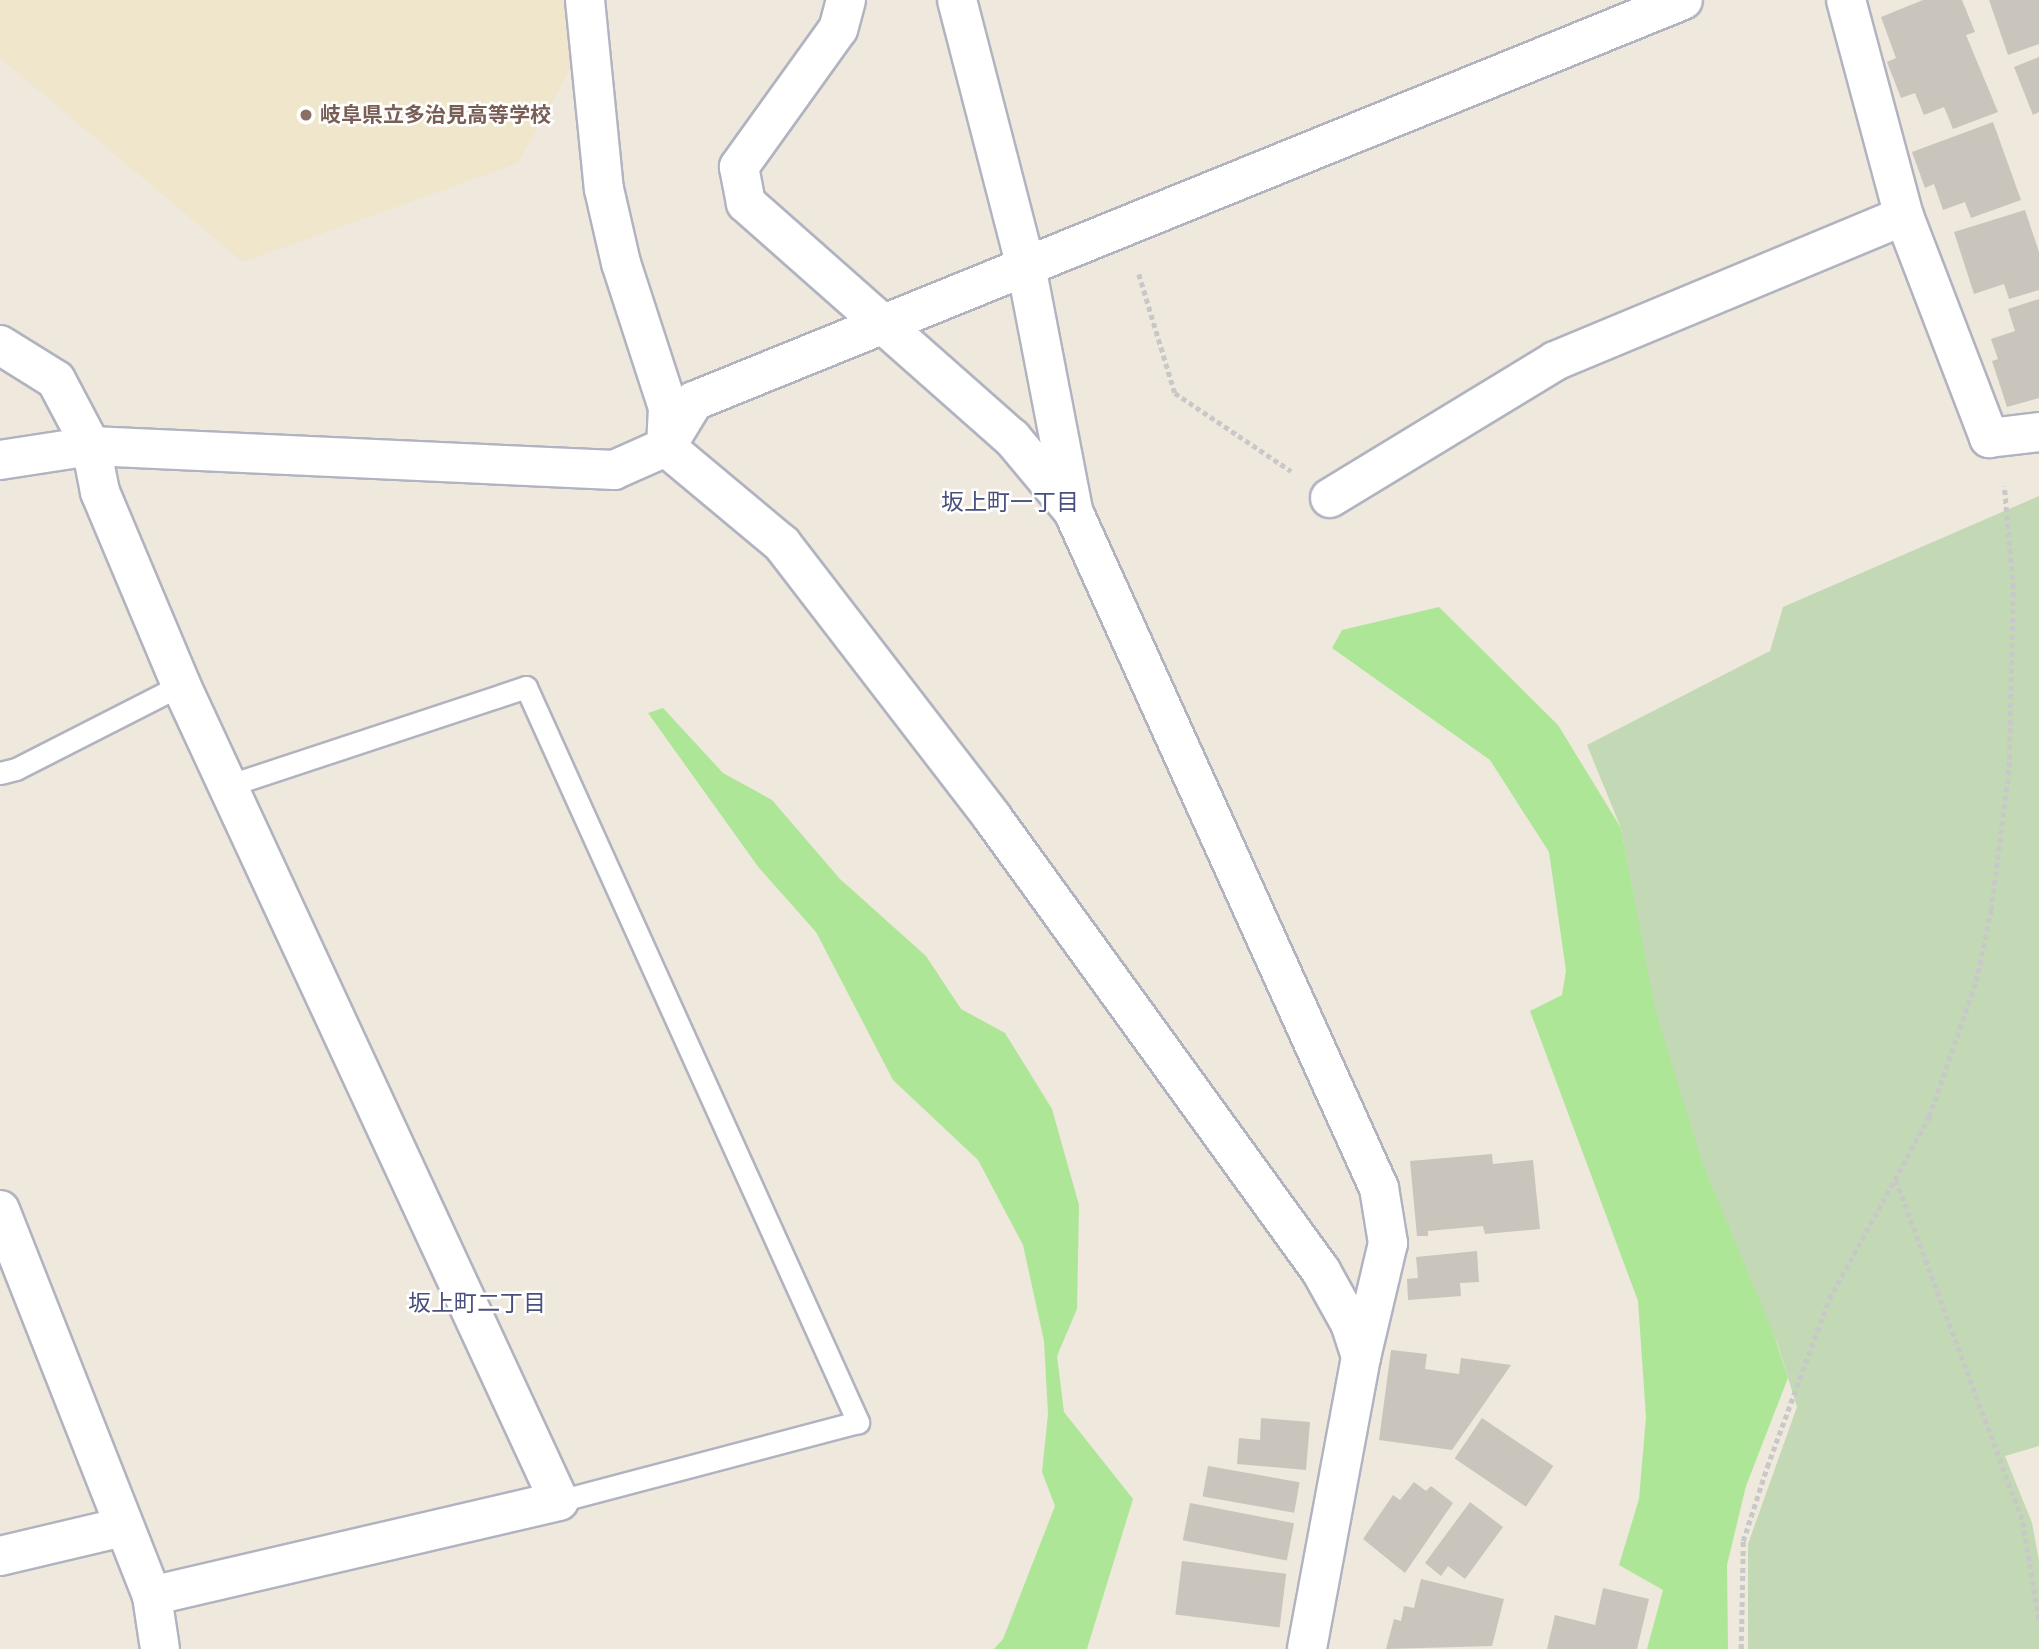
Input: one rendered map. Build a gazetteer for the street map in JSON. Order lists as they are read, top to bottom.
{
  "districts": ["坂上町一丁目", "坂上町二丁目"],
  "places": ["岐阜県立多治見高等学校"]
}
